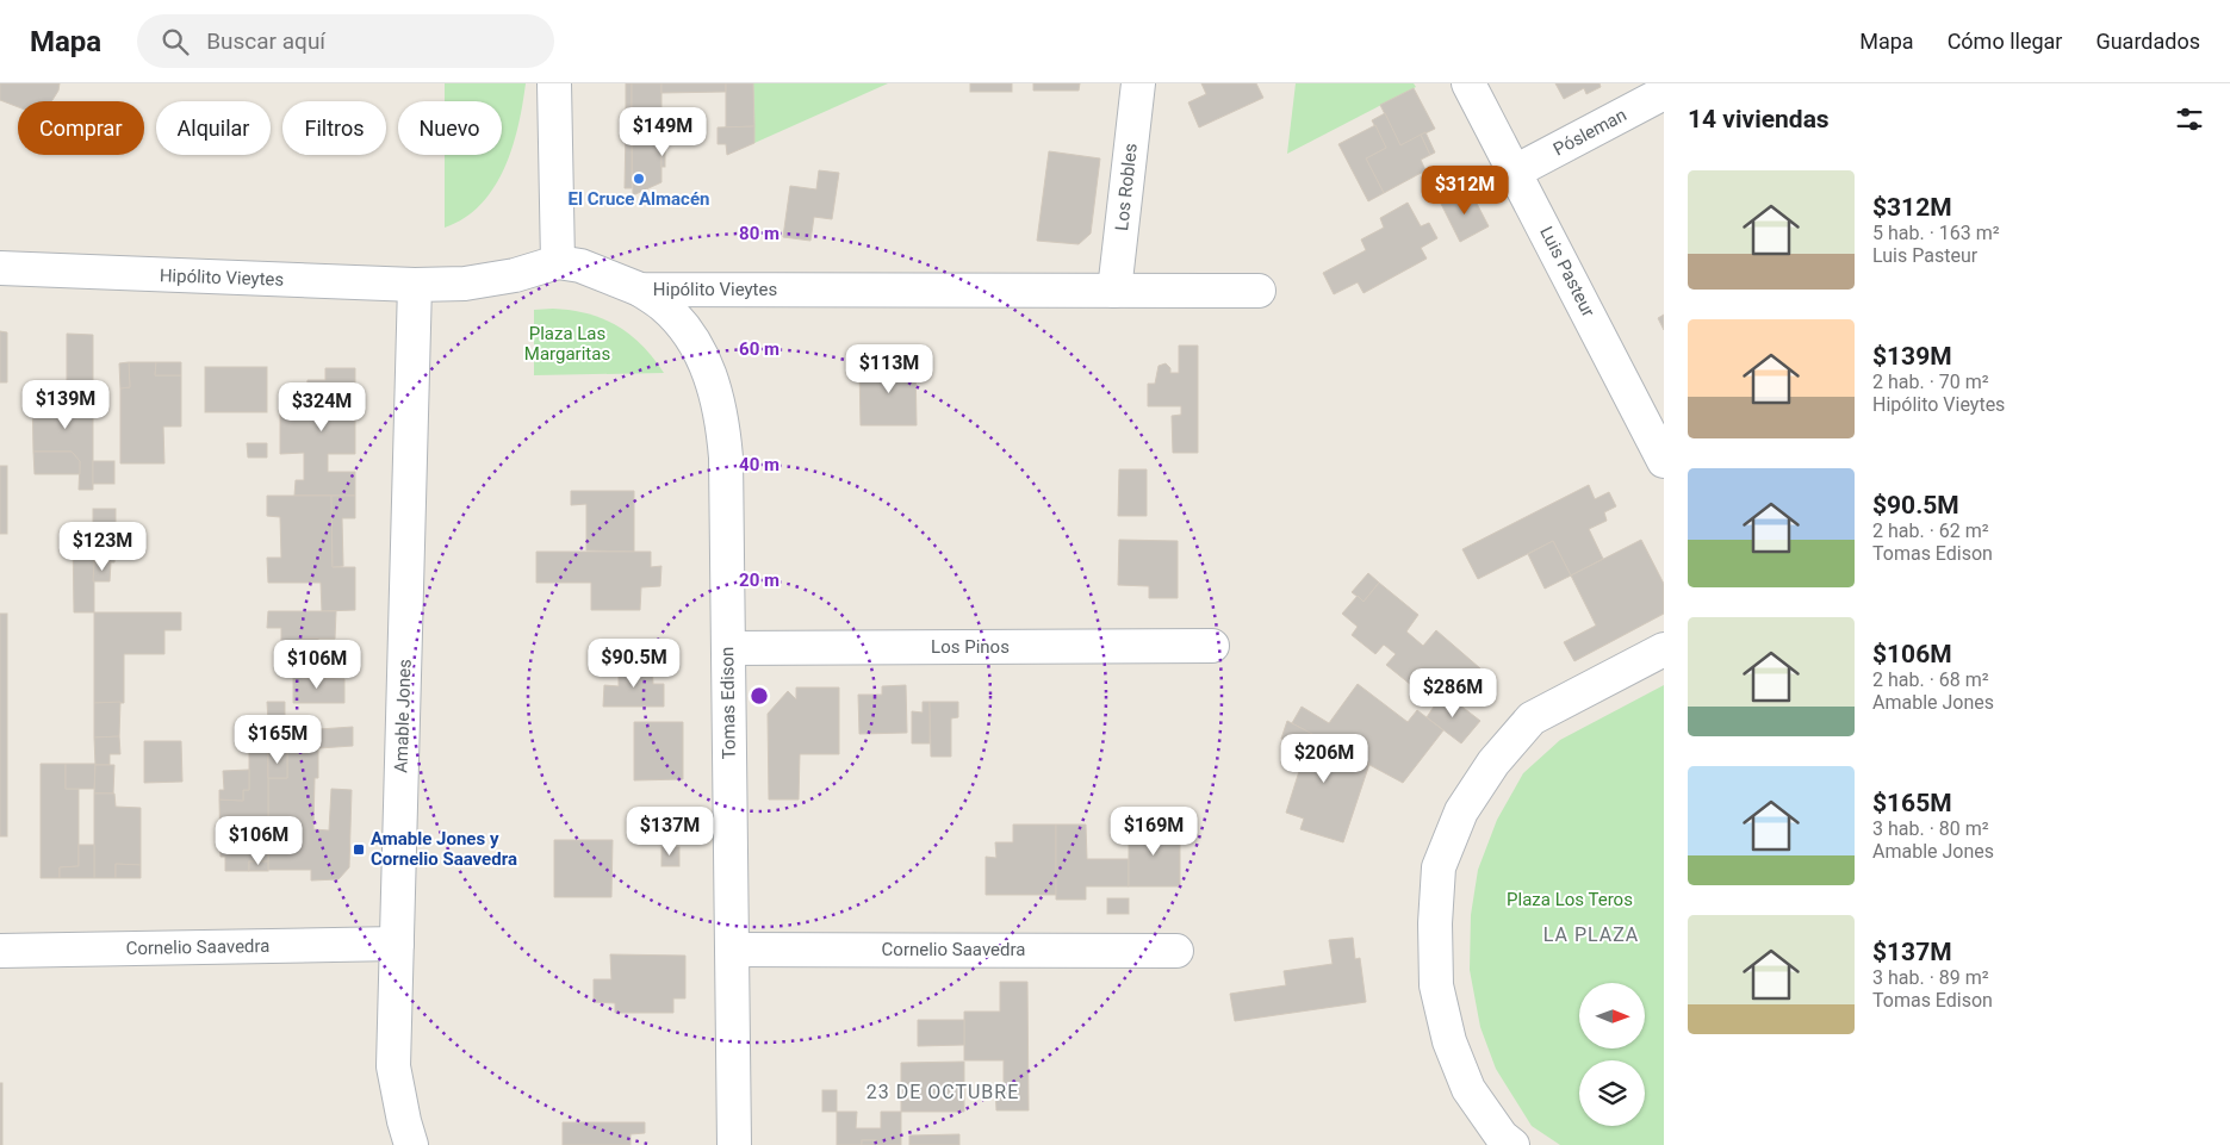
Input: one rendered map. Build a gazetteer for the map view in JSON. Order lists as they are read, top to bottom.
{
  "streets": {
    "street": [
      "Pósleman",
      "Los Robles",
      "Luis Pasteur",
      "Hipólito Vieytes",
      "Los Pinos",
      "Tomas Edison",
      "Amable Jones",
      "Cornelio Saavedra"
    ]
  },
  "crossings": [
    ["Pósleman", "Luis Pasteur"],
    ["Los Robles", "Hipólito Vieytes"],
    ["Hipólito Vieytes", "Tomas Edison"],
    ["Hipólito Vieytes", "Amable Jones"],
    ["Los Pinos", "Tomas Edison"],
    ["Tomas Edison", "Cornelio Saavedra"],
    ["Amable Jones", "Cornelio Saavedra"]
  ],
  "districts": ["LA PLAZA", "23 DE OCTUBRE"],
  "parks": ["Plaza Las Margaritas", "Plaza Los Teros"],
  "places": {
    "other": ["El Cruce Almacén"],
    "transit": ["Amable Jones y Cornelio Saavedra"]
  },
  "north": "right",
  "page": {
    "header": "Mapa",
    "search": "Buscar aquí",
    "nav": ["Mapa", "Cómo llegar", "Guardados"],
    "heading": "14 viviendas",
    "chip": [
      "Comprar",
      "Alquilar",
      "Filtros",
      "Nuevo"
    ],
    "price": [
      "$149M",
      "$312M",
      "$113M",
      "$139M",
      "$324M",
      "$123M",
      "$90.5M",
      "$106M",
      "$286M",
      "$165M",
      "$206M",
      "$137M",
      "$169M",
      "$106M"
    ],
    "list": [
      {
        "name": "$312M",
        "note": "5 hab. · 163 m² · Luis Pasteur"
      },
      {
        "name": "$139M",
        "note": "2 hab. · 70 m² · Hipólito Vieytes"
      },
      {
        "name": "$90.5M",
        "note": "2 hab. · 62 m² · Tomas Edison"
      },
      {
        "name": "$106M",
        "note": "2 hab. · 68 m² · Amable Jones"
      },
      {
        "name": "$165M",
        "note": "3 hab. · 80 m² · Amable Jones"
      },
      {
        "name": "$137M",
        "note": "3 hab. · 89 m² · Tomas Edison"
      }
    ]
  },
  "rings": [
    "80 m",
    "60 m",
    "40 m",
    "20 m"
  ]
}
